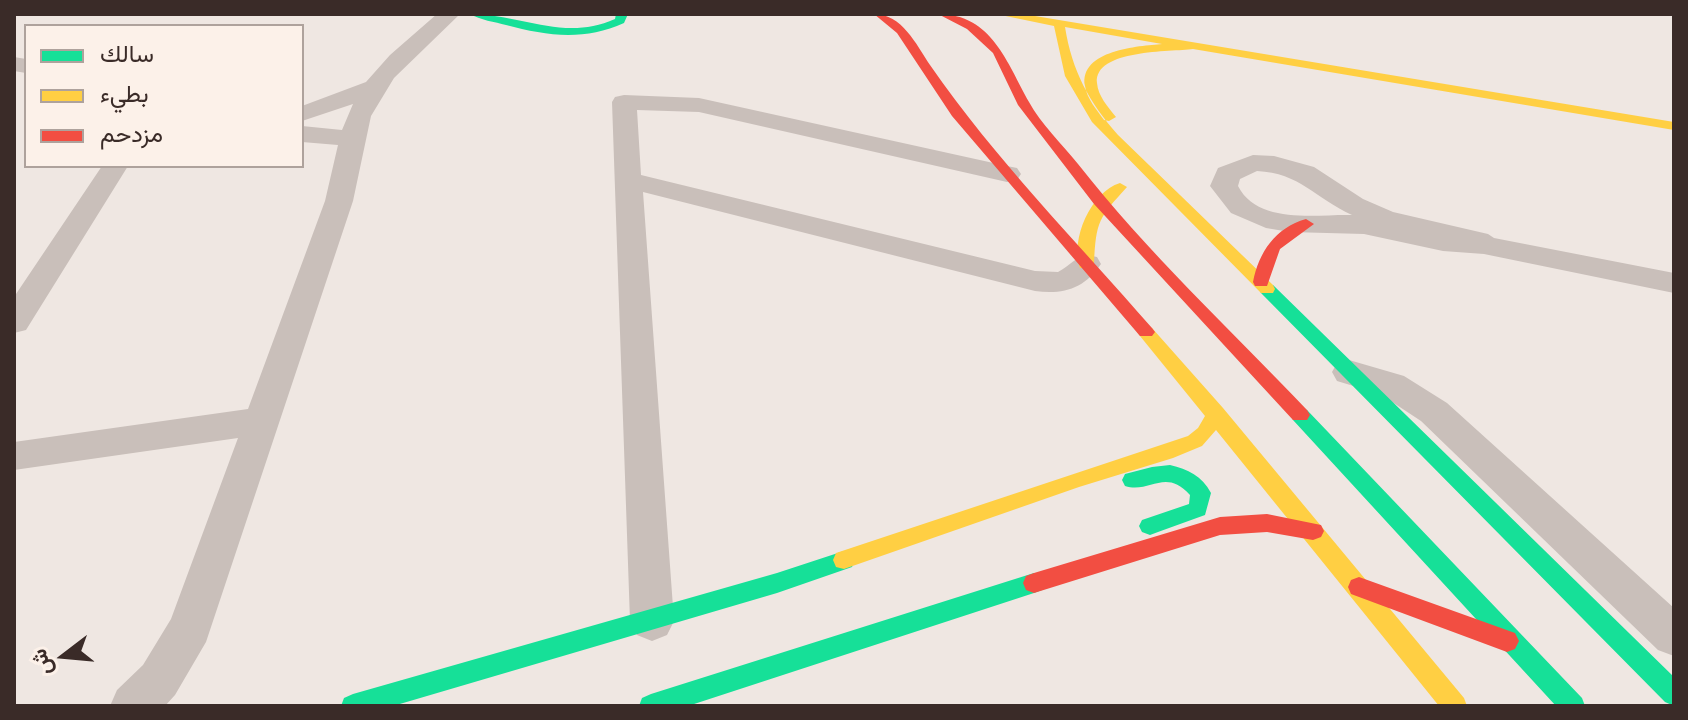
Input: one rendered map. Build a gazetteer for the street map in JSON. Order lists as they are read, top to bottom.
{
  "legend": ["سالك", "بطيء", "مزدحم"],
  "north": "left"
}
